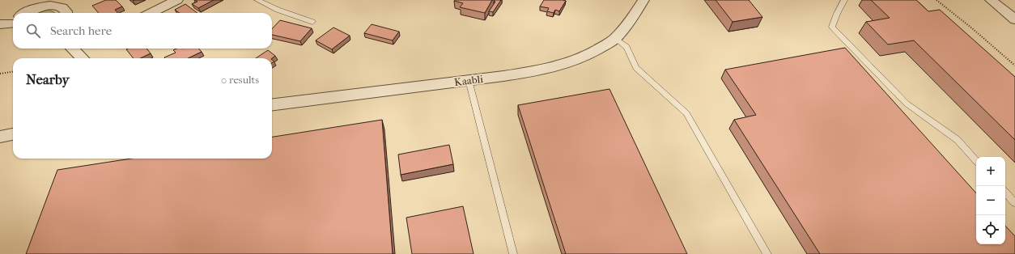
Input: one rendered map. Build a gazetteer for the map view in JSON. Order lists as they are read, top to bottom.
{
  "streets": {
    "street": ["Kaabli"]
  },
  "page": {
    "search": "Search here",
    "heading": ["Nearby", "0 results"],
    "map_buttons": ["+", "−"]
  }
}
